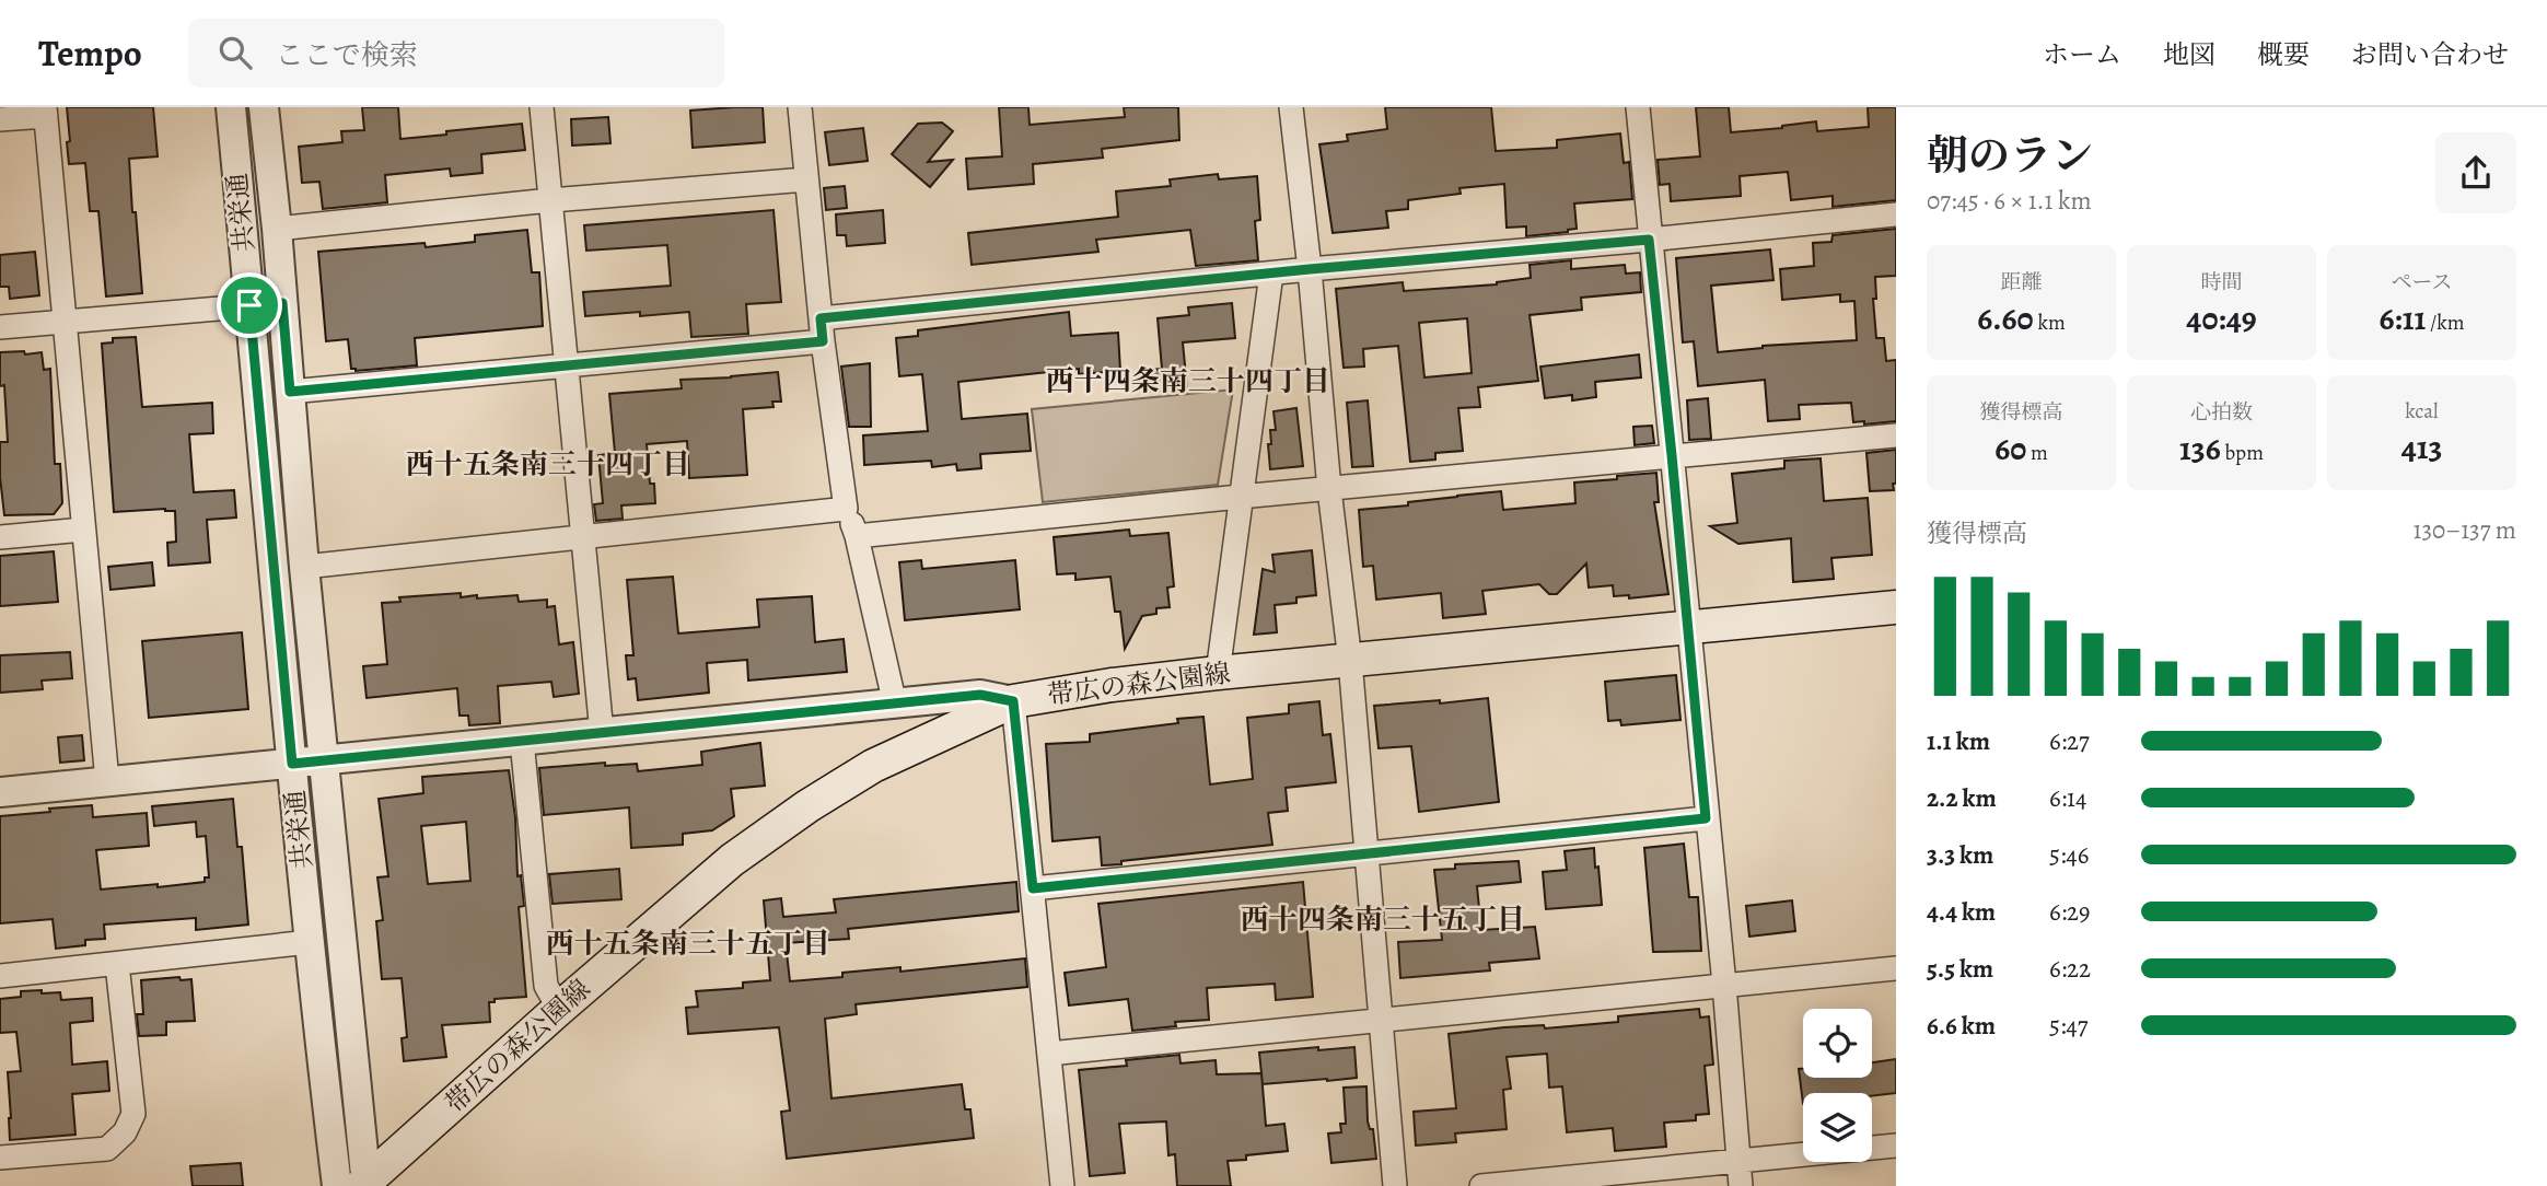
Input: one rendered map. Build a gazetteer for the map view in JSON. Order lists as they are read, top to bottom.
{
  "streets": {
    "main road": ["帯広の森公園線"],
    "street": ["共栄通"]
  },
  "crossings": [
    ["共栄通", "帯広の森公園線"]
  ],
  "districts": [
    "西十四条南三十四丁目",
    "西十五条南三十四丁目",
    "西十四条南三十五丁目",
    "西十五条南三十五丁目"
  ],
  "page": {
    "header": "Tempo",
    "search": "ここで検索",
    "nav": [
      "ホーム",
      "地図",
      "概要",
      "お問い合わせ"
    ],
    "heading": ["朝のラン", "07:45 · 6 × 1.1 km"],
    "stats": [
      ["距離", "6.60 km"],
      ["時間", "40:49"],
      ["ペース", "6:11 /km"],
      ["獲得標高", "60 m"],
      ["心拍数", "136 bpm"],
      ["kcal", "413"]
    ],
    "chart": ["獲得標高", "130–137 m"],
    "list": [
      {
        "name": "1.1 km",
        "note": "6:27"
      },
      {
        "name": "2.2 km",
        "note": "6:14"
      },
      {
        "name": "3.3 km",
        "note": "5:46"
      },
      {
        "name": "4.4 km",
        "note": "6:29"
      },
      {
        "name": "5.5 km",
        "note": "6:22"
      },
      {
        "name": "6.6 km",
        "note": "5:47"
      }
    ]
  }
}
